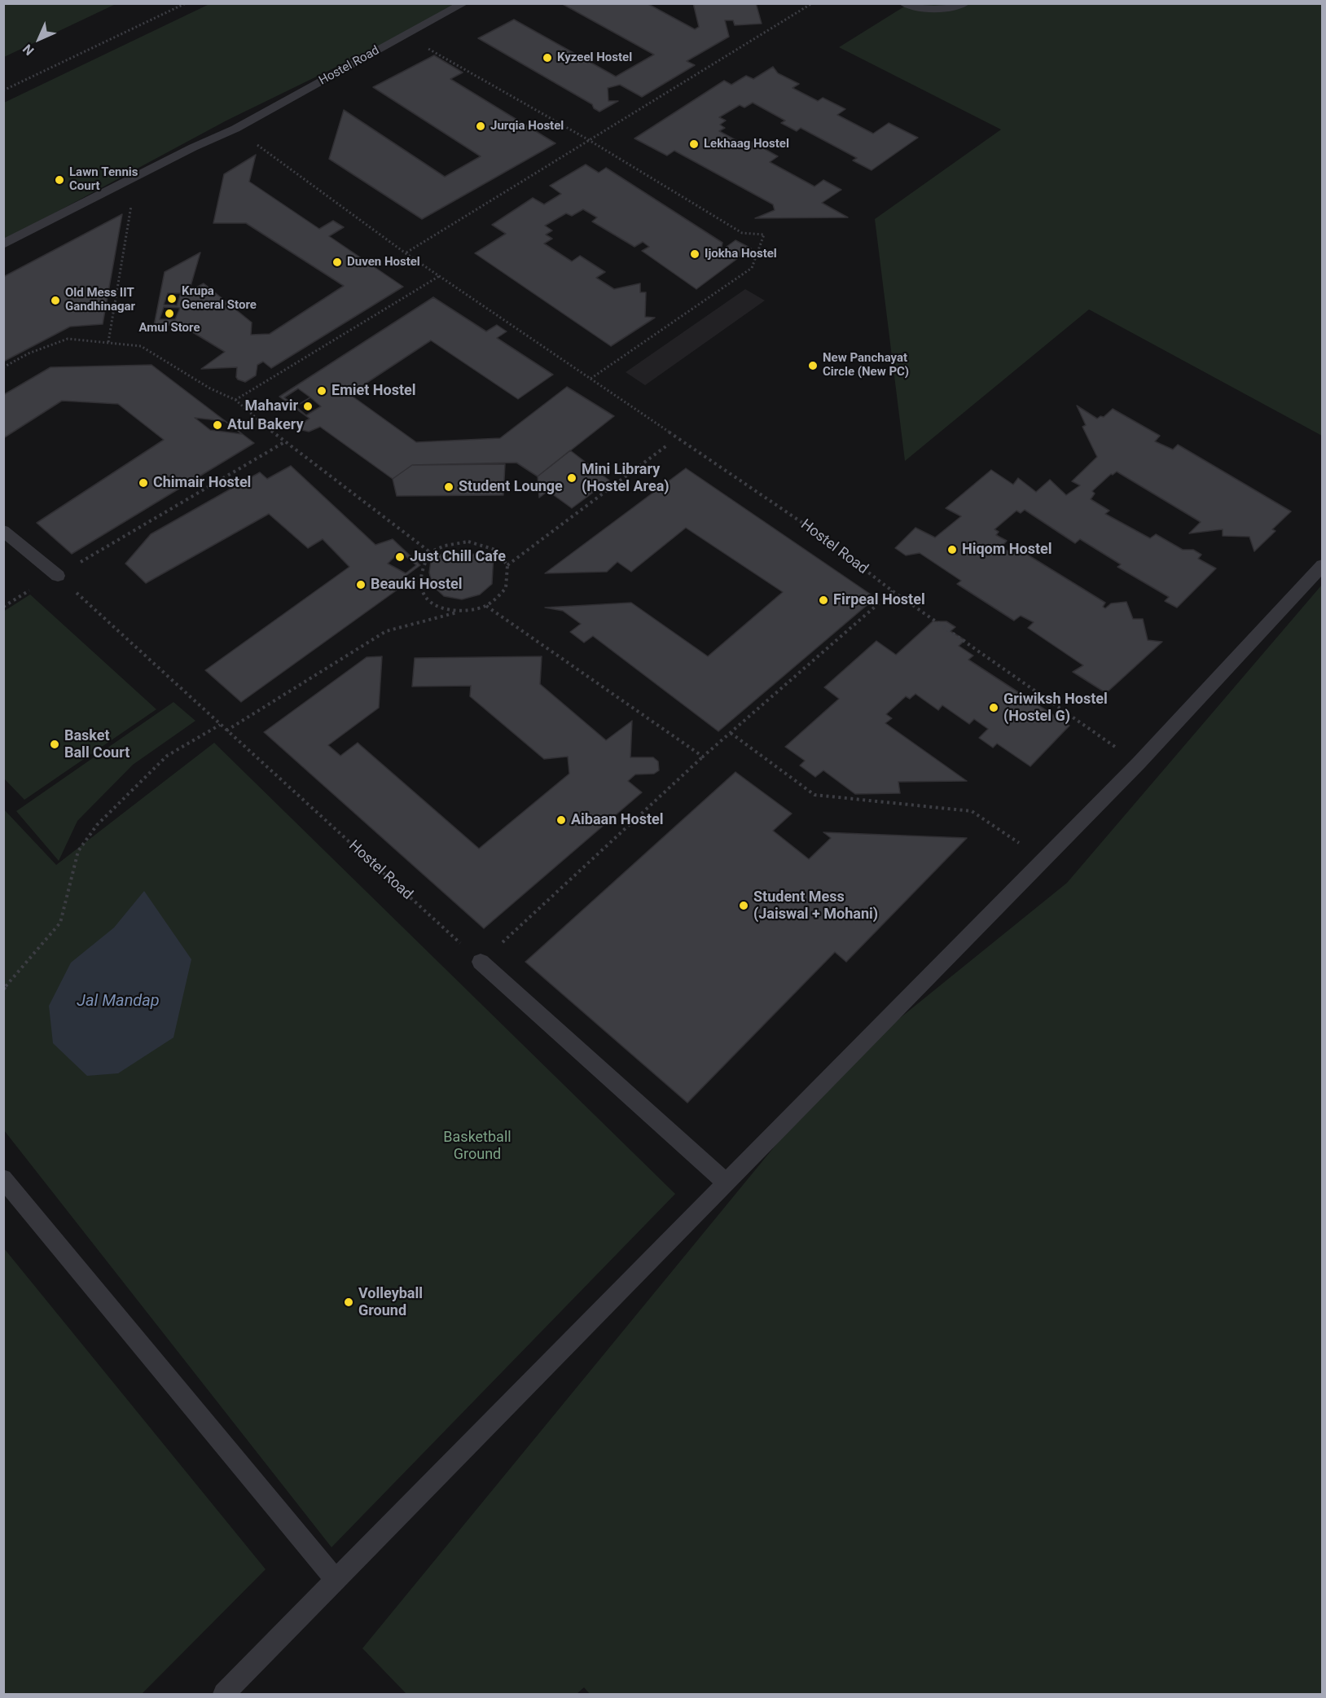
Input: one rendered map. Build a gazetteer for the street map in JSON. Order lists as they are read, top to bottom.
{
  "streets": {
    "lane": ["Hostel Road"]
  },
  "water": ["Jal Mandap"],
  "parks": ["Basketball Ground"],
  "places": [
    "Kyzeel Hostel",
    "Jurqia Hostel",
    "Lekhaag Hostel",
    "Lawn Tennis Court",
    "Ijokha Hostel",
    "Duven Hostel",
    "Krupa General Store",
    "Old Mess IIT Gandhinagar",
    "Amul Store",
    "New Panchayat Circle (New PC)",
    "Emiet Hostel",
    "Mahavir",
    "Atul Bakery",
    "Mini Library (Hostel Area)",
    "Chimair Hostel",
    "Student Lounge",
    "Hiqom Hostel",
    "Just Chill Cafe",
    "Beauki Hostel",
    "Firpeal Hostel",
    "Griwiksh Hostel (Hostel G)",
    "Basket Ball Court",
    "Aibaan Hostel",
    "Student Mess (Jaiswal + Mohani)",
    "Volleyball Ground"
  ],
  "north": "bottom left"
}
